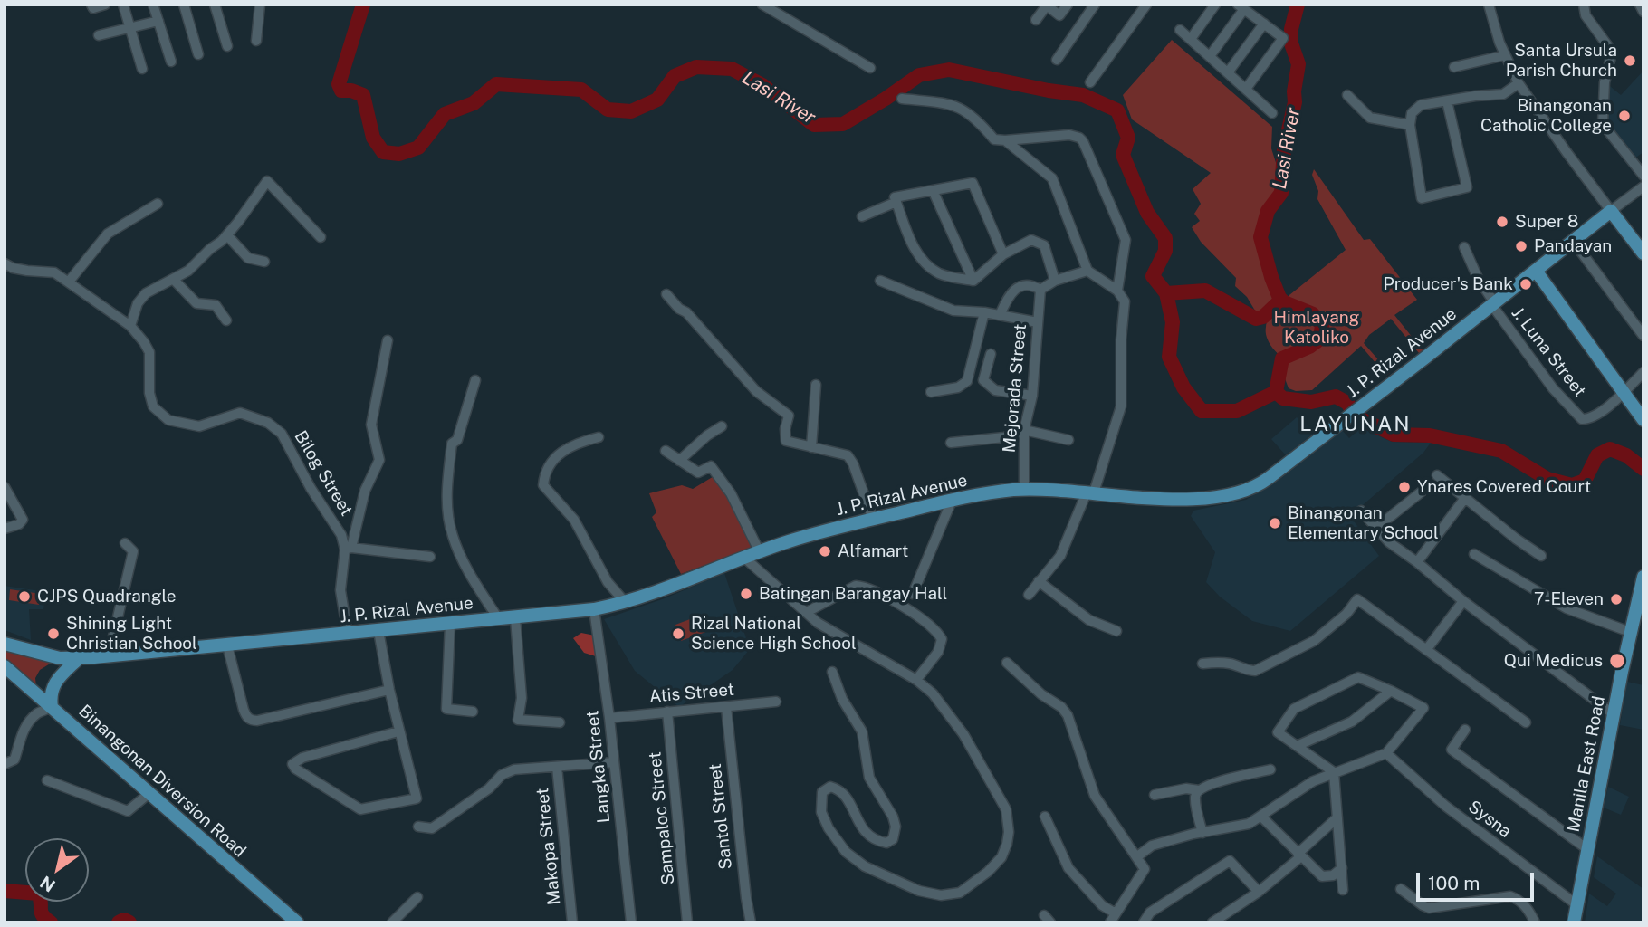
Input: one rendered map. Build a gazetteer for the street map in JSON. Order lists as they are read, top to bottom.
{
  "streets": {
    "main road": ["J. P. Rizal Avenue", "Manila East Road", "Binangonan Diversion Road"],
    "street": [
      "J. Luna Street",
      "Mejorada Street",
      "Bilog Street",
      "Atis Street",
      "Langka Street",
      "Santol Street",
      "Sampaloc Street",
      "Sysna",
      "Makopa Street"
    ]
  },
  "crossings": [
    ["J. Luna Street", "J. P. Rizal Avenue"],
    ["J. P. Rizal Avenue", "Mejorada Street"],
    ["J. P. Rizal Avenue", "Langka Street"],
    ["Atis Street", "Langka Street"],
    ["Atis Street", "Santol Street"],
    ["Atis Street", "Sampaloc Street"],
    ["Manila East Road", "Sysna"]
  ],
  "districts": ["LAYUNAN"],
  "water": ["Lasi River"],
  "parks": ["Himlayang Katoliko"],
  "places": [
    "Santa Ursula Parish Church",
    "Binangonan Catholic College",
    "Super 8",
    "Pandayan",
    "Producer's Bank",
    "Ynares Covered Court",
    "Binangonan Elementary School",
    "Alfamart",
    "Batingan Barangay Hall",
    "CJPS Quadrangle",
    "7-Eleven",
    "Shining Light Christian School",
    "Rizal National Science High School",
    "Qui Medicus"
  ],
  "scale_bar": "100 m",
  "north": "bottom left"
}
